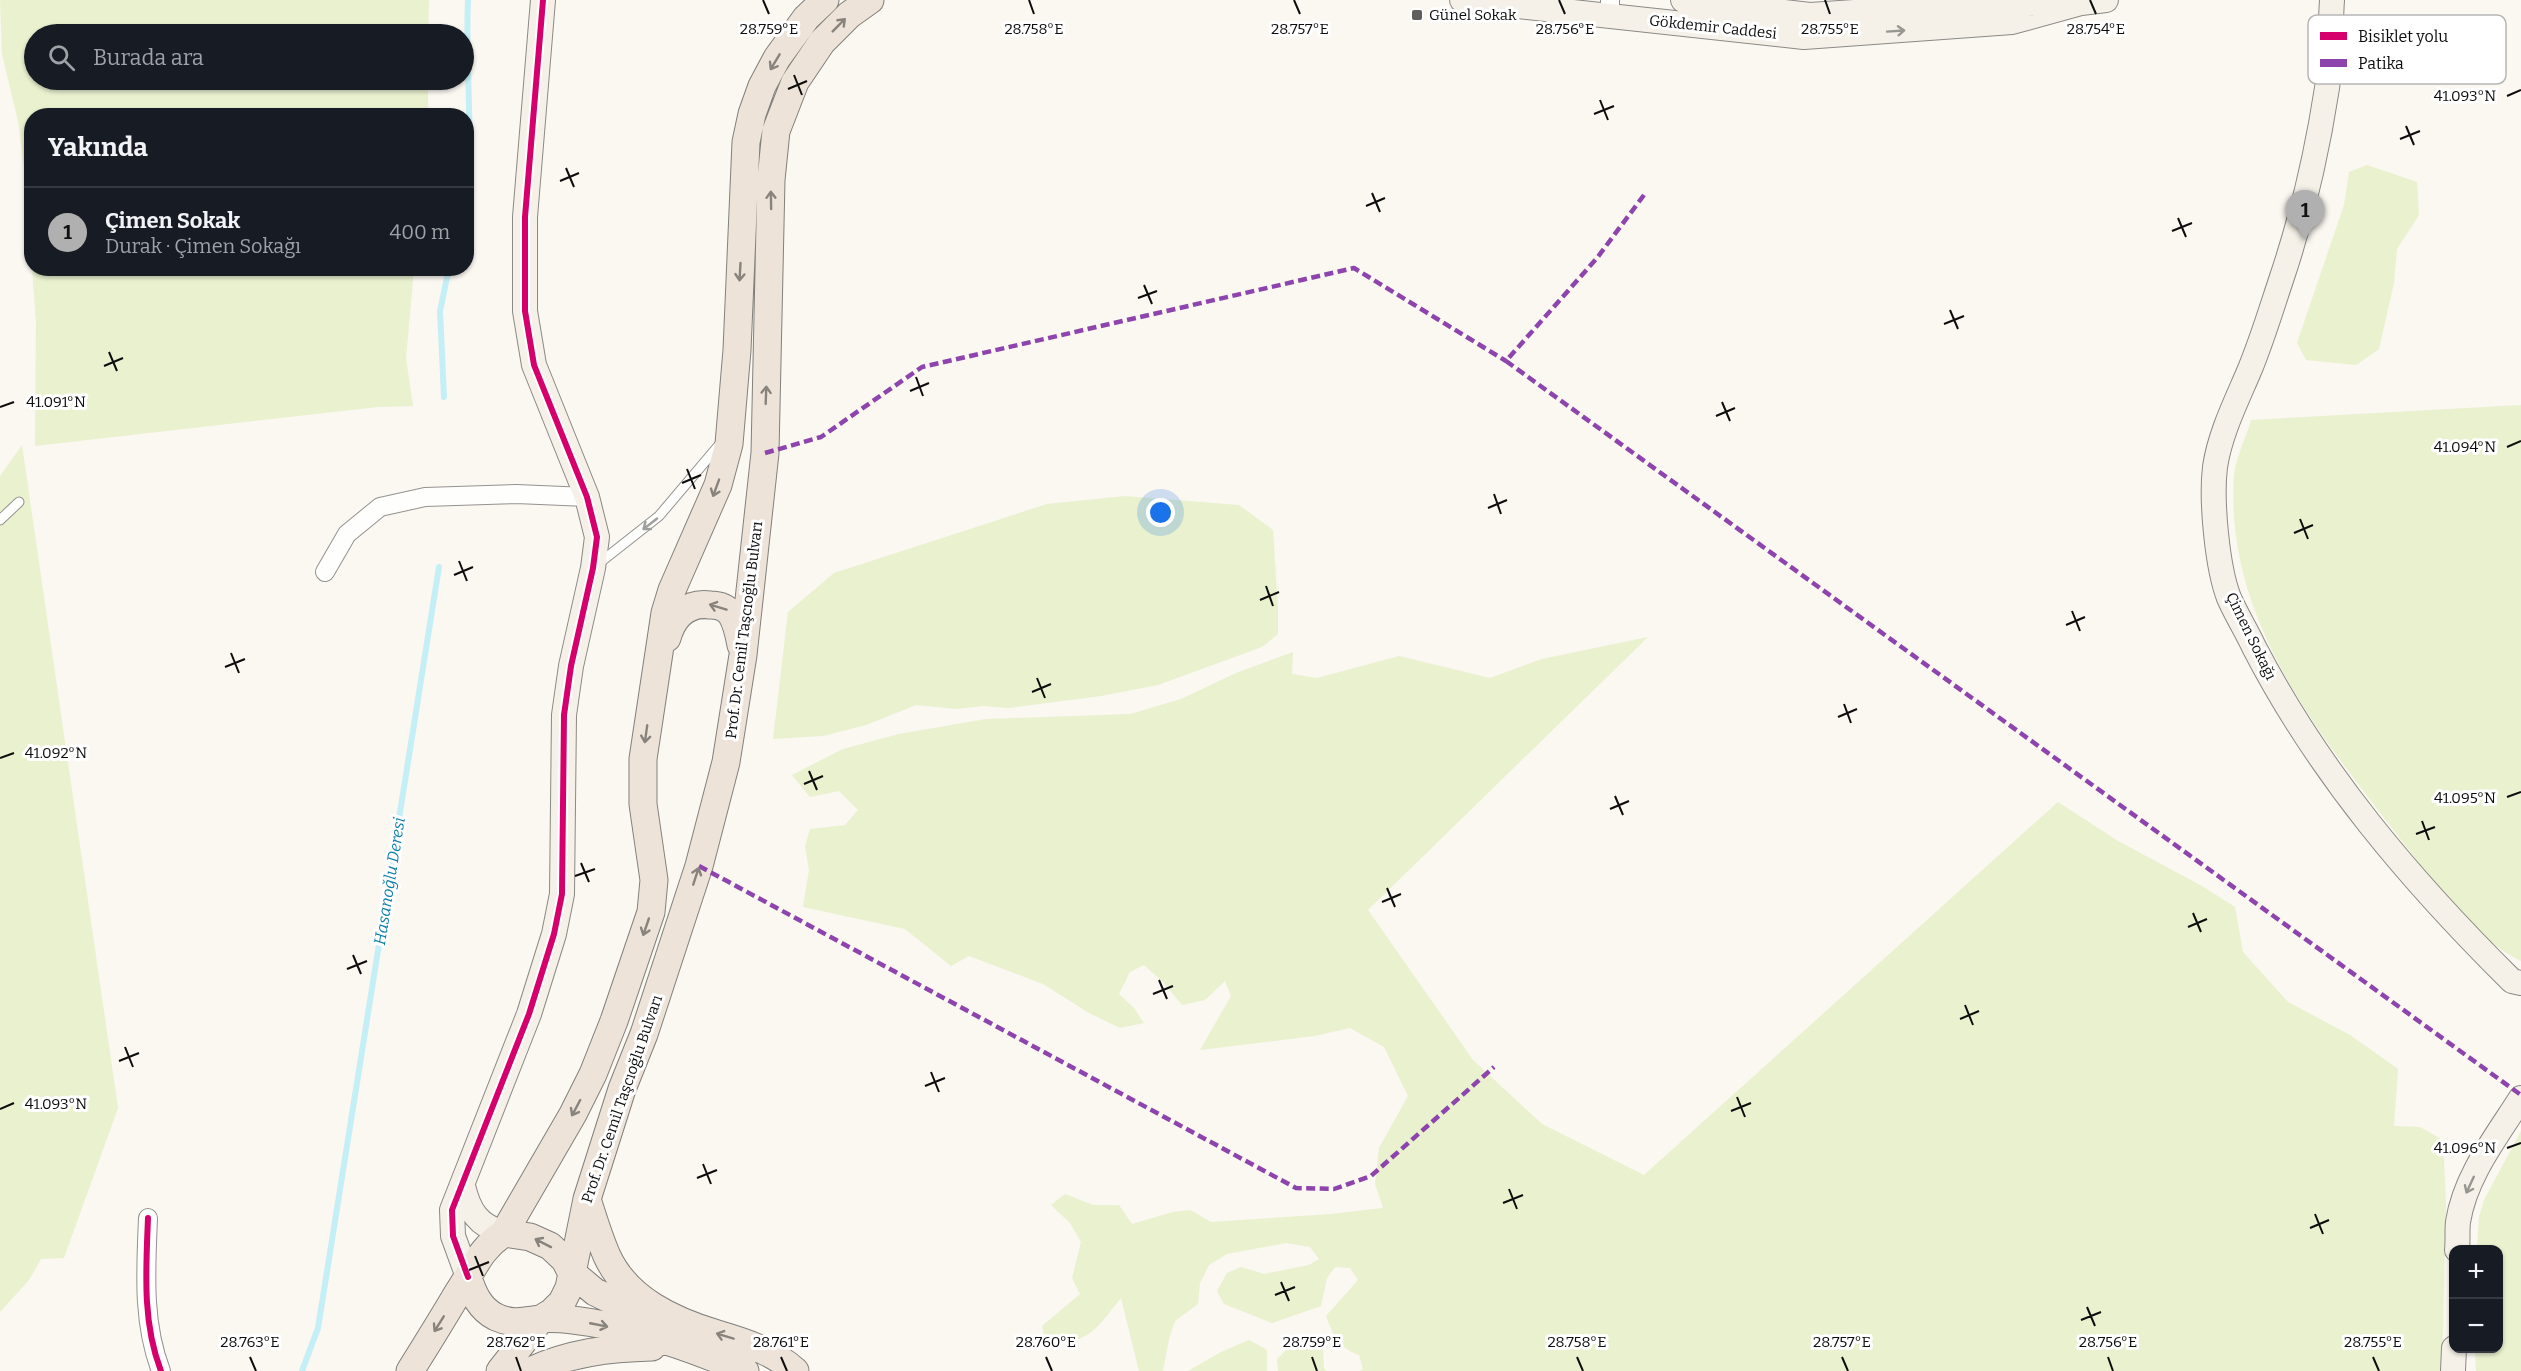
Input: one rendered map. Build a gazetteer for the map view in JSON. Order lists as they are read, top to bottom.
{
  "streets": {
    "main road": ["Gökdemir Caddesi", "Prof. Dr. Cemil Taşcıoğlu Bulvarı", "Çimen Sokağı"]
  },
  "water": ["Hasanoğlu Deresi"],
  "places": {
    "transit": ["Günel Sokak"]
  },
  "legend": ["Bisiklet yolu", "Patika"],
  "page": {
    "search": "Burada ara",
    "heading": "Yakında",
    "list": [
      {
        "mark": "1",
        "name": "Çimen Sokak",
        "note": "Durak · Çimen Sokağı",
        "value": "400 m"
      }
    ],
    "pins": "1",
    "map_buttons": ["+", "−"]
  },
  "coordinates": [
    "28.759°E",
    "28.758°E",
    "28.757°E",
    "28.756°E",
    "28.755°E",
    "28.754°E",
    "41.093°N",
    "41.091°N",
    "41.094°N",
    "41.092°N",
    "41.095°N",
    "41.096°N",
    "28.763°E",
    "28.762°E",
    "28.761°E",
    "28.760°E"
  ]
}
